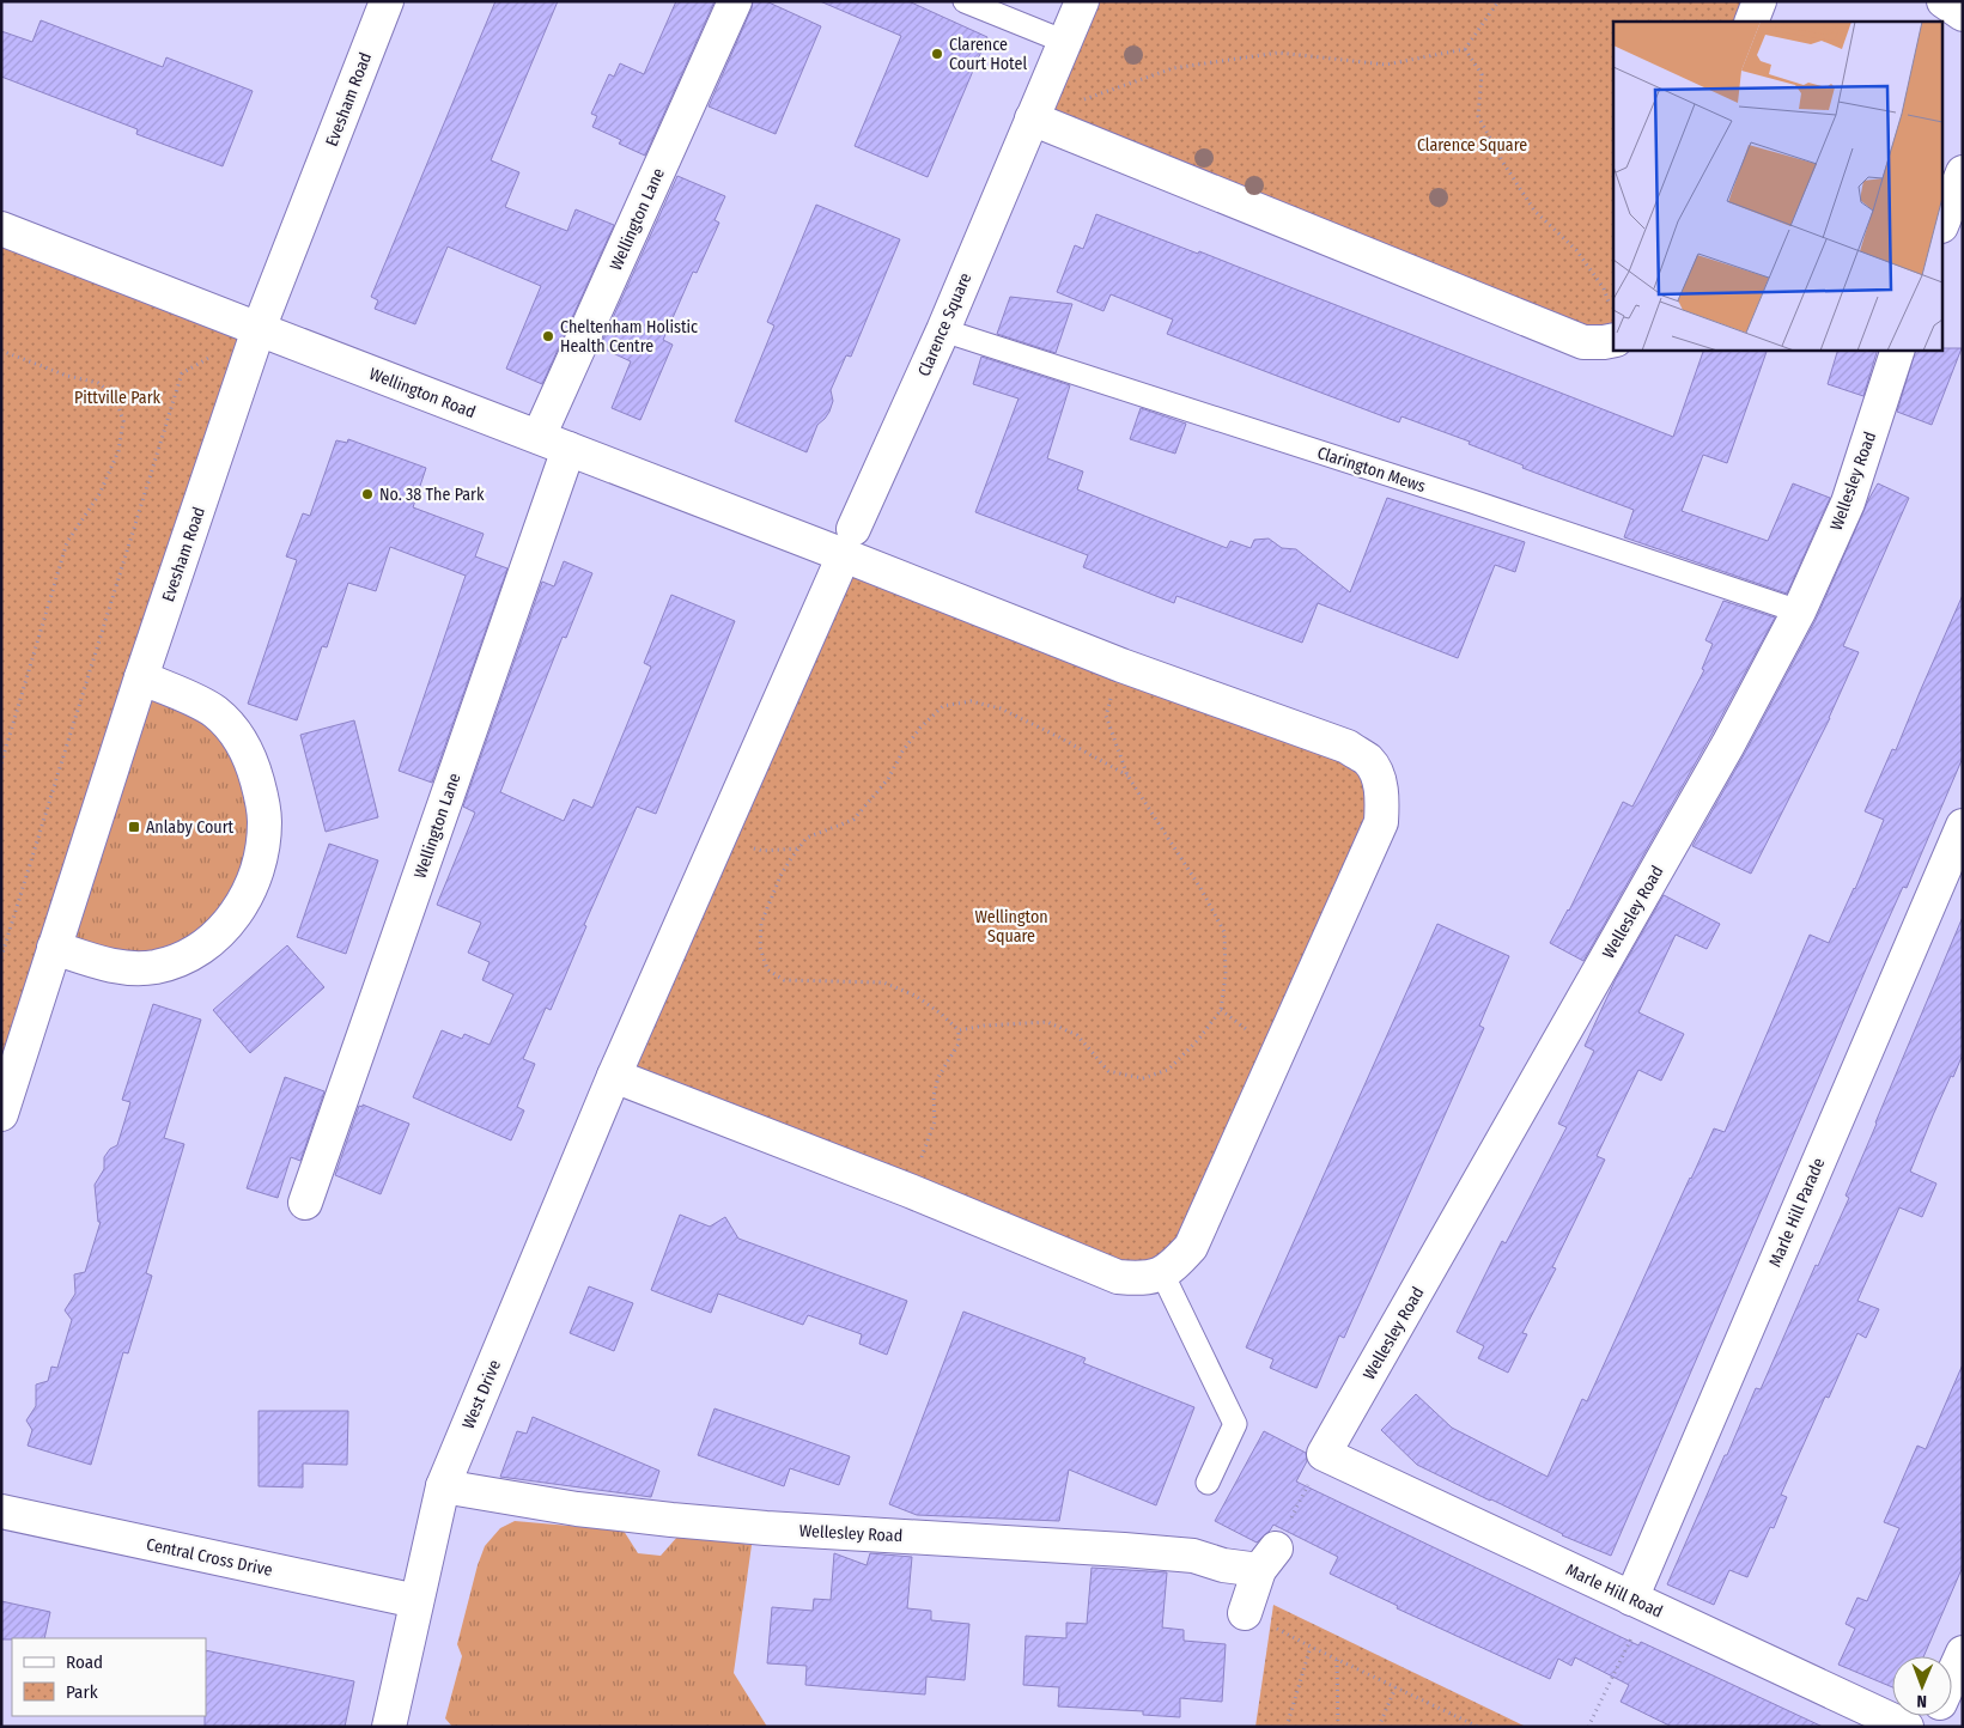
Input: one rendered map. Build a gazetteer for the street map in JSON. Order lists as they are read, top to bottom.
{
  "streets": {
    "street": [
      "Evesham Road",
      "Wellington Lane",
      "Clarence Square",
      "Wellington Road",
      "Wellesley Road",
      "Marle Hill Parade",
      "West Drive",
      "Central Cross Drive",
      "Marle Hill Road"
    ],
    "lane": ["Clarington Mews"]
  },
  "crossings": [
    ["Evesham Road", "Wellington Road"],
    ["Wellington Lane", "Wellington Road"],
    ["Clarence Square", "Wellington Road"],
    ["Clarence Square", "Clarington Mews"],
    ["Clarington Mews", "Wellesley Road"],
    ["Wellesley Road", "West Drive"],
    ["Wellesley Road", "Marle Hill Road"],
    ["Marle Hill Parade", "Marle Hill Road"],
    ["West Drive", "Central Cross Drive"]
  ],
  "parks": ["Clarence Square", "Pittville Park", "Wellington Square"],
  "places": {
    "other": ["Clarence Court Hotel", "Cheltenham Holistic Health Centre", "No. 38 The Park"],
    "transit": ["Anlaby Court"]
  },
  "legend": ["Road", "Park"],
  "north": "bottom"
}
